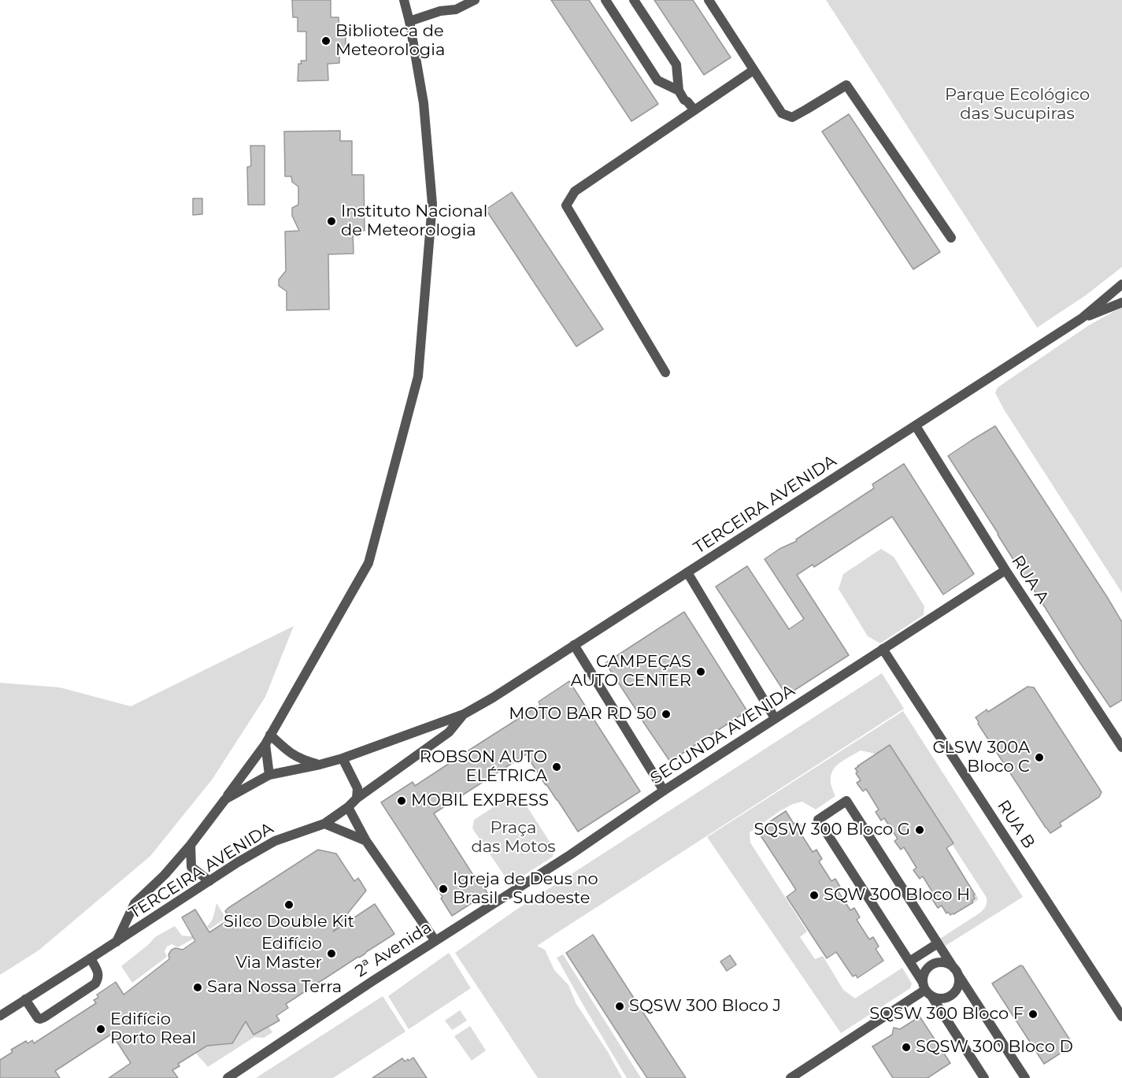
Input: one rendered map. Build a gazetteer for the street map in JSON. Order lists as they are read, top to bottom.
{
  "streets": {
    "street": [
      "TERCEIRA AVENIDA",
      "RUA A",
      "SEGUNDA AVENIDA",
      "RUA B",
      "2ª Avenida"
    ]
  },
  "crossings": [
    ["TERCEIRA AVENIDA", "RUA A"],
    ["RUA A", "SEGUNDA AVENIDA"],
    ["SEGUNDA AVENIDA", "RUA B"],
    ["SEGUNDA AVENIDA", "2ª Avenida"]
  ],
  "parks": ["Parque Ecológico das Sucupiras", "Praça das Motos"],
  "places": [
    "Biblioteca de Meteorologia",
    "Instituto Nacional de Meteorologia",
    "CAMPEÇAS AUTO CENTER",
    "MOTO BAR RD 50",
    "CLSW 300A Bloco C",
    "ROBSON AUTO ELÉTRICA",
    "MOBIL EXPRESS",
    "SQSW 300 Bloco G",
    "Igreja de Deus no Brasil - Sudoeste",
    "SQW 300 Bloco H",
    "Silco Double Kit",
    "Edifício Via Master",
    "Sara Nossa Terra",
    "SQSW 300 Bloco J",
    "SQSW 300 Bloco F",
    "Edifício Porto Real",
    "SQSW 300 Bloco D"
  ]
}
